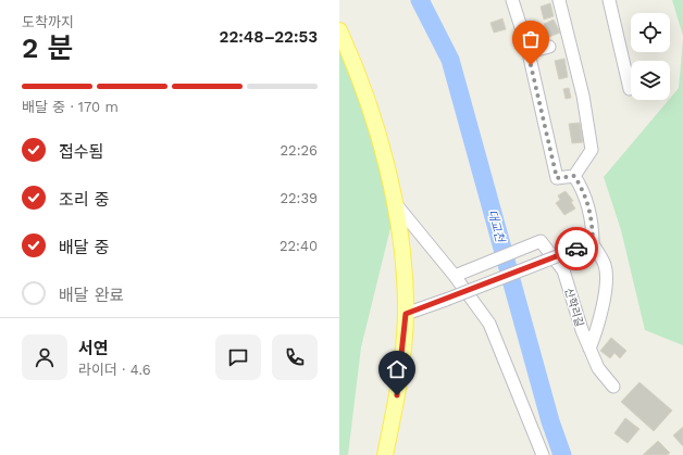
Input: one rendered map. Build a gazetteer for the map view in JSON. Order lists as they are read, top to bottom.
{
  "streets": {
    "street": ["산학리길"]
  },
  "water": ["대교천"],
  "page": {
    "heading": ["2 분", "도착까지", "22:48–22:53"],
    "panel": ["서연", "라이더 · 4.6"],
    "bar": "배달 중 · 170 m",
    "list": [
      ["접수됨", "22:26"],
      ["조리 중", "22:39"],
      ["배달 중", "22:40"],
      "배달 완료"
    ]
  }
}
